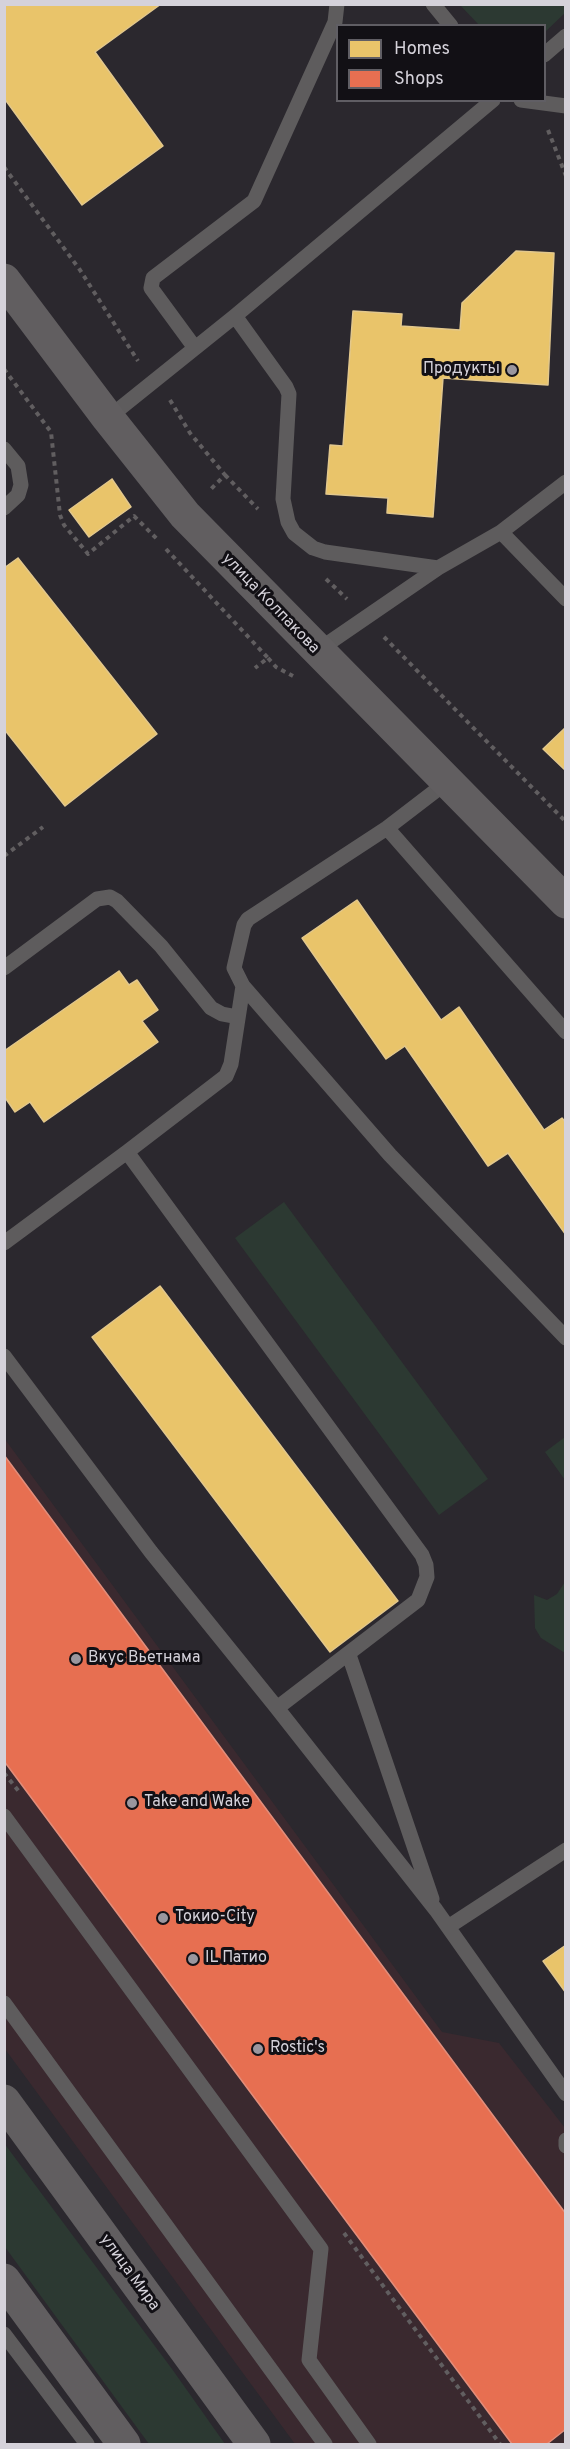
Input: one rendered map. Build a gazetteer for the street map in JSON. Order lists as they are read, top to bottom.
{
  "streets": {
    "street": ["улица Колпакова", "улица Мира"]
  },
  "places": [
    "Продукты",
    "Вкус Вьетнама",
    "Take and Wake",
    "Токио-City",
    "IL Патио",
    "Rostic's"
  ],
  "legend": ["Homes", "Shops"]
}
